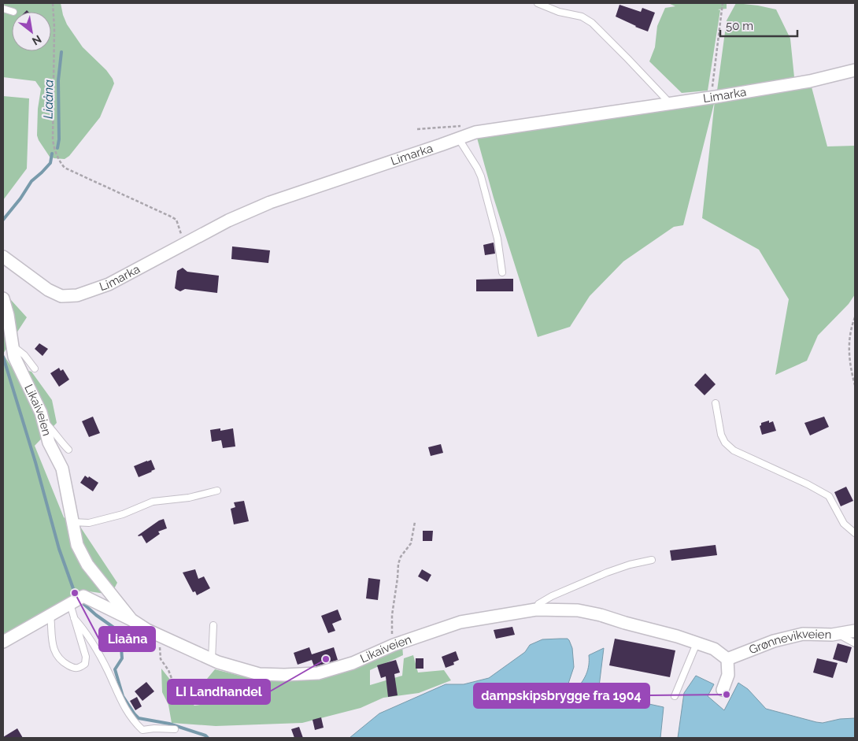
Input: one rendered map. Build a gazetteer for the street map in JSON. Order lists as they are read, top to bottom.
{
  "streets": {
    "street": ["Limarka", "Likaiveien", "Grønnevikveien"]
  },
  "crossings": [
    ["Likaiveien", "Grønnevikveien"]
  ],
  "water": ["Liaåna"],
  "places": ["Liaåna", "LI Landhandel", "dampskipsbrygge fra 1904"],
  "scale_bar": "50 m",
  "north": "bottom right"
}
